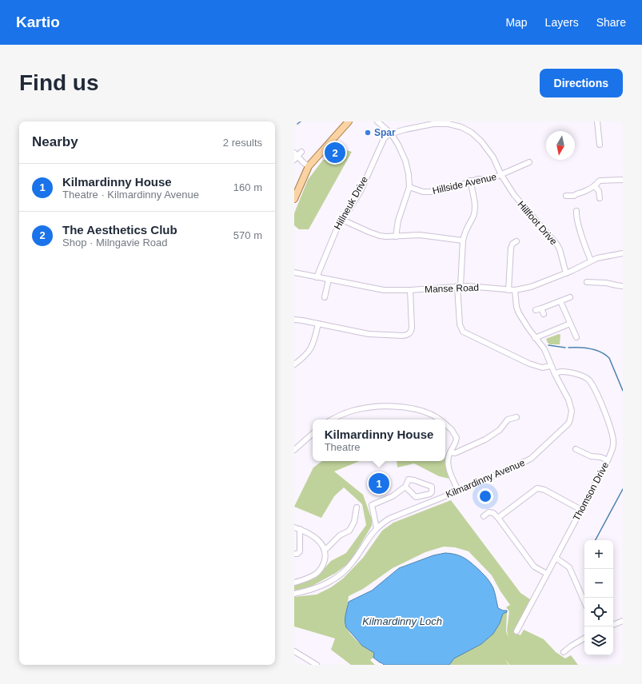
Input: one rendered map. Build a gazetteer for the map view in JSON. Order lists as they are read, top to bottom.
{
  "streets": {
    "street": [
      "Hillside Avenue",
      "Hillneuk Drive",
      "Hillfoot Drive",
      "Manse Road",
      "Kilmardinny Avenue",
      "Thomson Drive"
    ]
  },
  "crossings": [
    ["Hillside Avenue", "Hillfoot Drive"],
    ["Hillneuk Drive", "Hillfoot Drive"],
    ["Hillneuk Drive", "Manse Road"],
    ["Hillfoot Drive", "Manse Road"],
    ["Manse Road", "Kilmardinny Avenue"],
    ["Kilmardinny Avenue", "Thomson Drive"]
  ],
  "water": ["Kilmardinny Loch"],
  "places": ["Spar"],
  "north": "bottom",
  "page": {
    "header": "Kartio",
    "nav": ["Map", "Layers", "Share"],
    "buttons": "Directions",
    "title": "Find us",
    "heading": ["Nearby", "2 results"],
    "pins": ["2", "1"],
    "list": [
      {
        "mark": "1",
        "name": "Kilmardinny House",
        "note": "Theatre · Kilmardinny Avenue",
        "value": "160 m"
      },
      {
        "mark": "2",
        "name": "The Aesthetics Club",
        "note": "Shop · Milngavie Road",
        "value": "570 m"
      }
    ],
    "popup": ["Kilmardinny House", "Theatre"],
    "map_buttons": ["+", "−"]
  }
}
